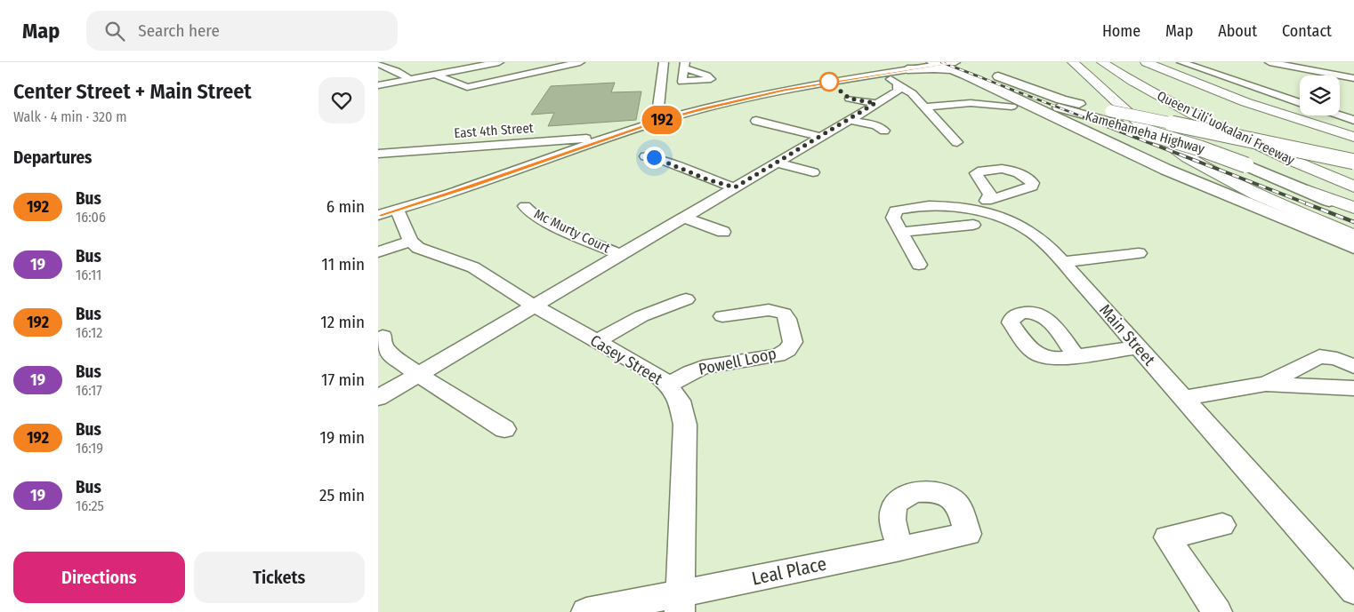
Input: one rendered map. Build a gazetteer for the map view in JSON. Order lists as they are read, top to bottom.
{
  "streets": {
    "highway": ["Queen Liliʻuokalani Freeway"],
    "main road": ["Kamehameha Highway"],
    "street": [
      "East 4th Street",
      "Mc Murty Court",
      "Main Street",
      "Casey Street",
      "Powell Loop",
      "Leal Place"
    ]
  },
  "crossings": [
    ["Queen Liliʻuokalani Freeway", "Kamehameha Highway"],
    ["Casey Street", "Powell Loop"],
    ["Casey Street", "Leal Place"]
  ],
  "lines": ["bus line 192"],
  "page": {
    "header": "Map",
    "search": "Search here",
    "nav": [
      "Home",
      "Map",
      "About",
      "Contact"
    ],
    "heading": [
      ["Center Street + Main Street", "Walk · 4 min · 320 m"],
      "Departures"
    ],
    "on_map": "192",
    "list": [
      {
        "mark": "192",
        "name": "Bus",
        "note": "16:06",
        "value": "6 min"
      },
      {
        "mark": "19",
        "name": "Bus",
        "note": "16:11",
        "value": "11 min"
      },
      {
        "mark": "192",
        "name": "Bus",
        "note": "16:12",
        "value": "12 min"
      },
      {
        "mark": "19",
        "name": "Bus",
        "note": "16:17",
        "value": "17 min"
      },
      {
        "mark": "192",
        "name": "Bus",
        "note": "16:19",
        "value": "19 min"
      },
      {
        "mark": "19",
        "name": "Bus",
        "note": "16:25",
        "value": "25 min"
      }
    ],
    "buttons": ["Directions", "Tickets"]
  }
}
